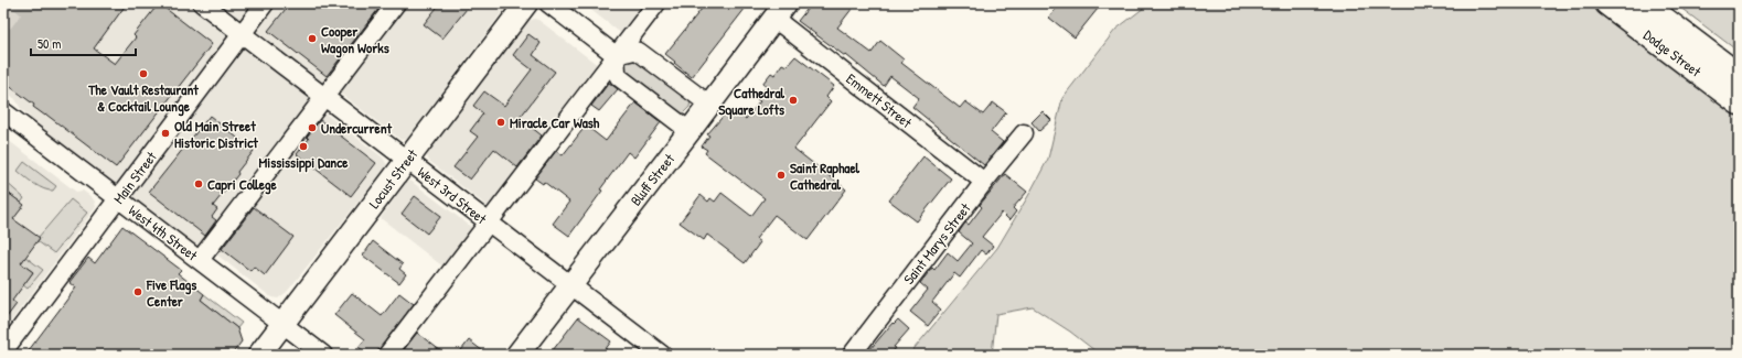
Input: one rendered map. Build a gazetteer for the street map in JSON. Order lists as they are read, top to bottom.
{
  "streets": {
    "highway": ["Dodge Street"],
    "main road": ["Locust Street", "Bluff Street"],
    "street": [
      "Emmett Street",
      "Main Street",
      "West 3rd Street",
      "West 4th Street",
      "Saint Marys Street"
    ]
  },
  "crossings": [
    ["Emmett Street", "Bluff Street"],
    ["Emmett Street", "Saint Marys Street"],
    ["Main Street", "West 3rd Street"],
    ["Main Street", "West 4th Street"],
    ["Locust Street", "West 3rd Street"],
    ["Locust Street", "West 4th Street"],
    ["Bluff Street", "West 3rd Street"]
  ],
  "places": [
    "Cooper Wagon Works",
    "The Vault Restaurant & Cocktail Lounge",
    "Cathedral Square Lofts",
    "Miracle Car Wash",
    "Undercurrent",
    "Old Main Street Historic District",
    "Mississippi Dance",
    "Saint Raphael Cathedral",
    "Capri College",
    "Five Flags Center"
  ],
  "scale_bar": "50 m"
}
